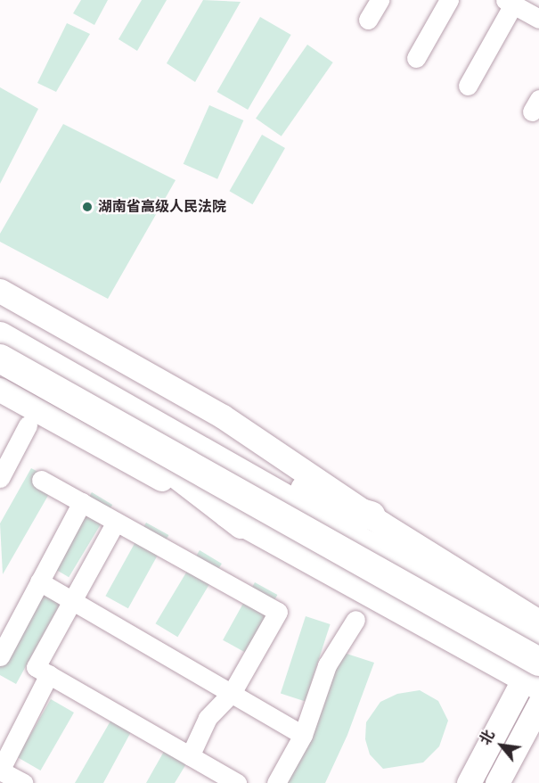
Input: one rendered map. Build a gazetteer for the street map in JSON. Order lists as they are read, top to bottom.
{
  "places": ["湖南省高级人民法院"],
  "north": "top left"
}
